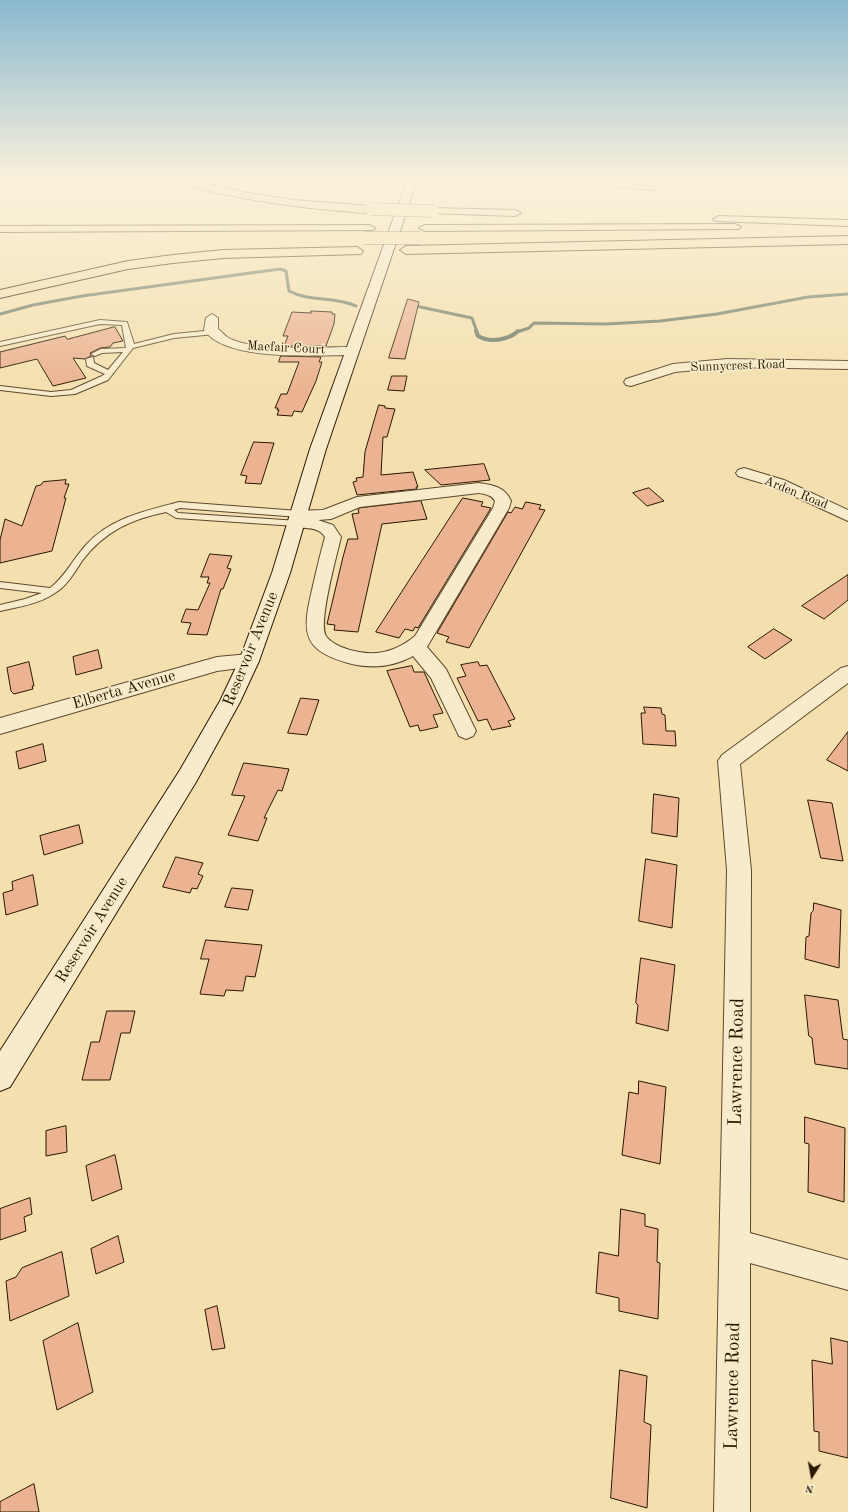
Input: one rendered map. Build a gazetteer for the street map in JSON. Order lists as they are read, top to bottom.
{
  "streets": {
    "main road": ["Reservoir Avenue"],
    "street": [
      "Maefair Court",
      "Sunnycrest Road",
      "Arden Road",
      "Elberta Avenue",
      "Lawrence Road"
    ]
  },
  "crossings": [
    ["Maefair Court", "Reservoir Avenue"],
    ["Reservoir Avenue", "Elberta Avenue"]
  ],
  "north": "bottom"
}
